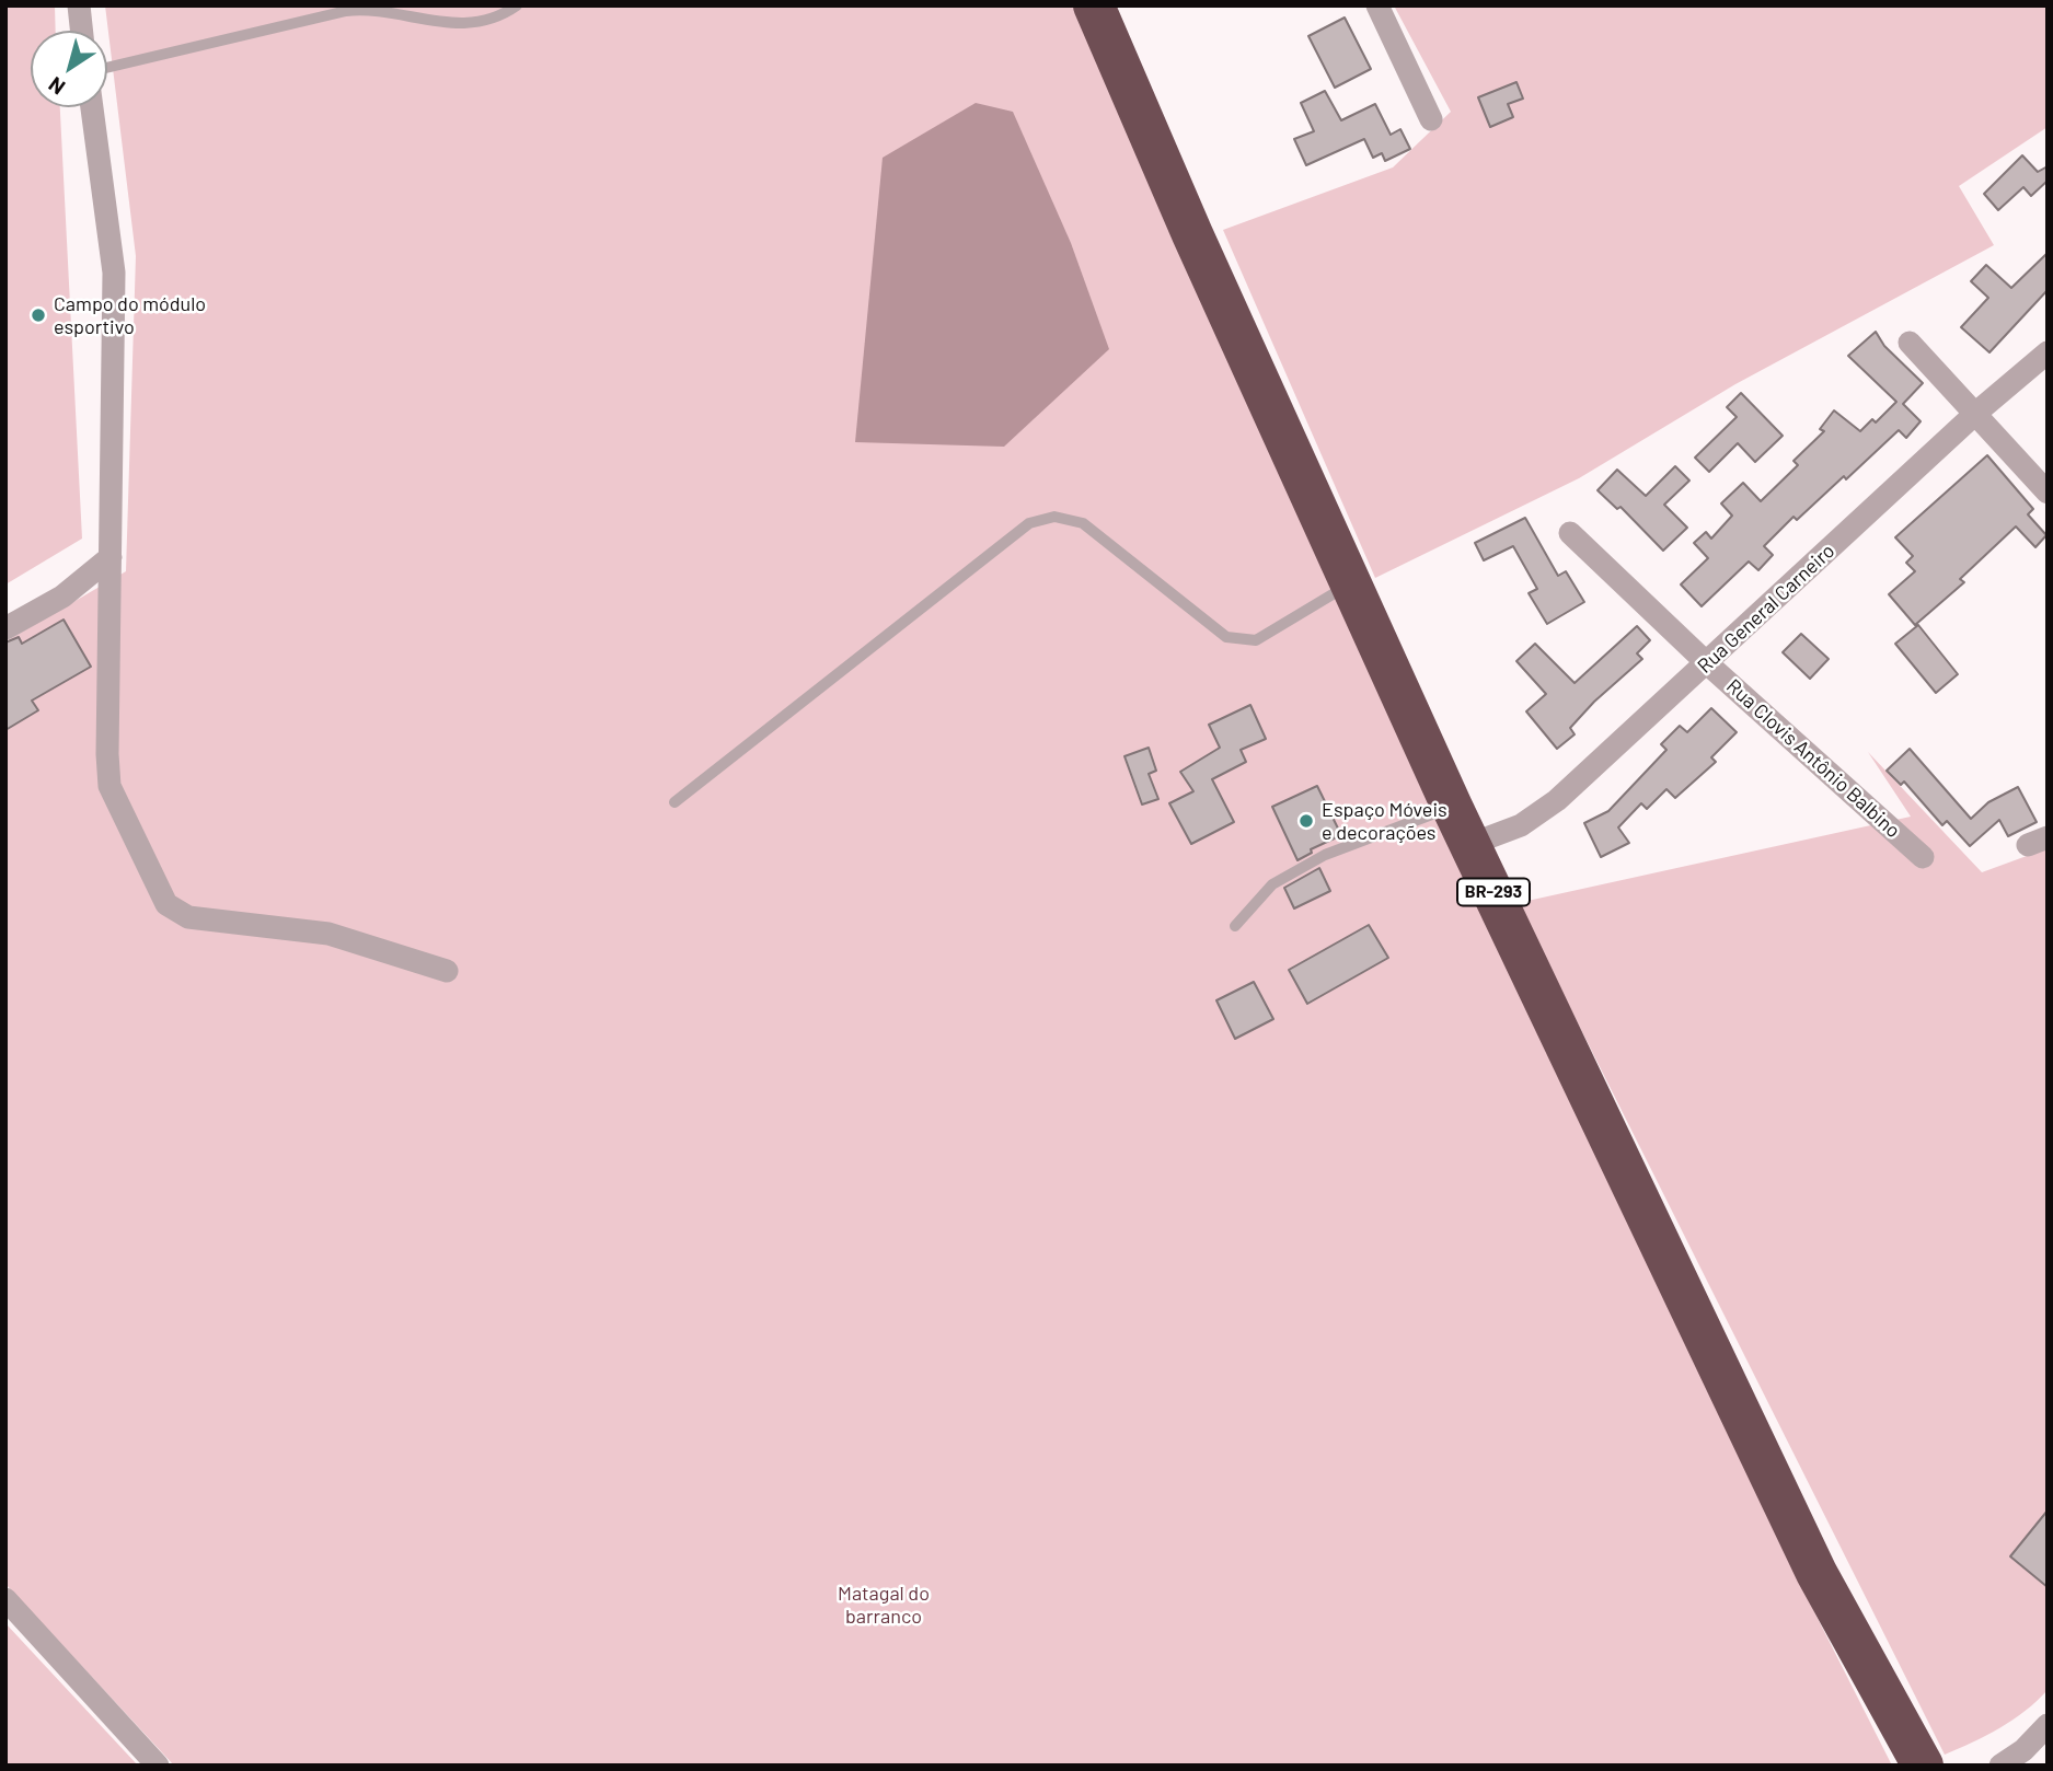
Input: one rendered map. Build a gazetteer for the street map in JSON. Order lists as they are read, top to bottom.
{
  "streets": {
    "highway": ["BR-293"],
    "street": ["Rua General Carneiro", "Rua Clovis Antônio Balbino"]
  },
  "crossings": [
    ["Rua General Carneiro", "Rua Clovis Antônio Balbino"],
    ["Rua General Carneiro", "BR-293"]
  ],
  "parks": ["Matagal do barranco"],
  "places": ["Campo do módulo esportivo", "Espaço Móveis e decorações"],
  "north": "bottom left"
}
